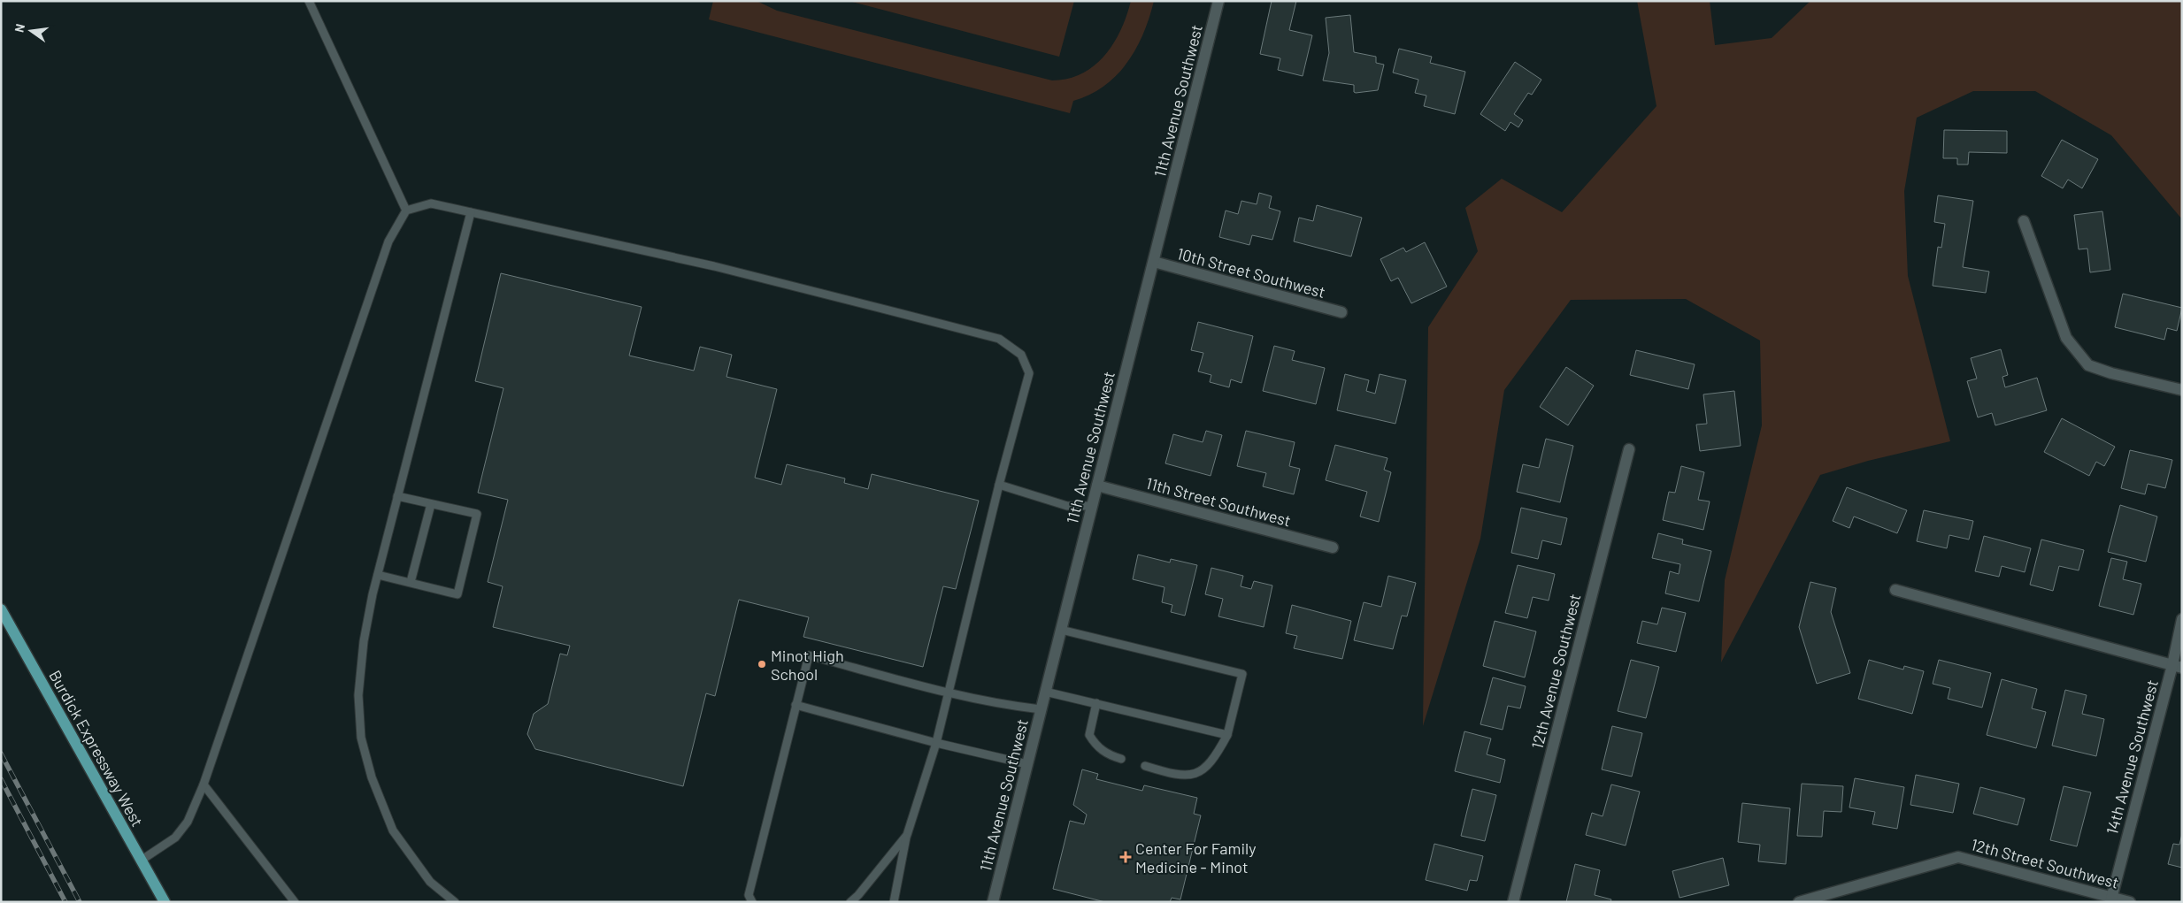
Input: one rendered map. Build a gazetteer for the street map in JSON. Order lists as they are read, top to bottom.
{
  "streets": {
    "main road": ["Burdick Expressway West"],
    "street": [
      "11th Avenue Southwest",
      "10th Street Southwest",
      "11th Street Southwest",
      "12th Avenue Southwest",
      "14th Avenue Southwest",
      "12th Street Southwest"
    ]
  },
  "crossings": [
    ["11th Avenue Southwest", "10th Street Southwest"],
    ["11th Avenue Southwest", "11th Street Southwest"],
    ["14th Avenue Southwest", "12th Street Southwest"]
  ],
  "places": {
    "other": ["Minot High School"],
    "health": ["Center For Family Medicine - Minot"]
  },
  "north": "left"
}
